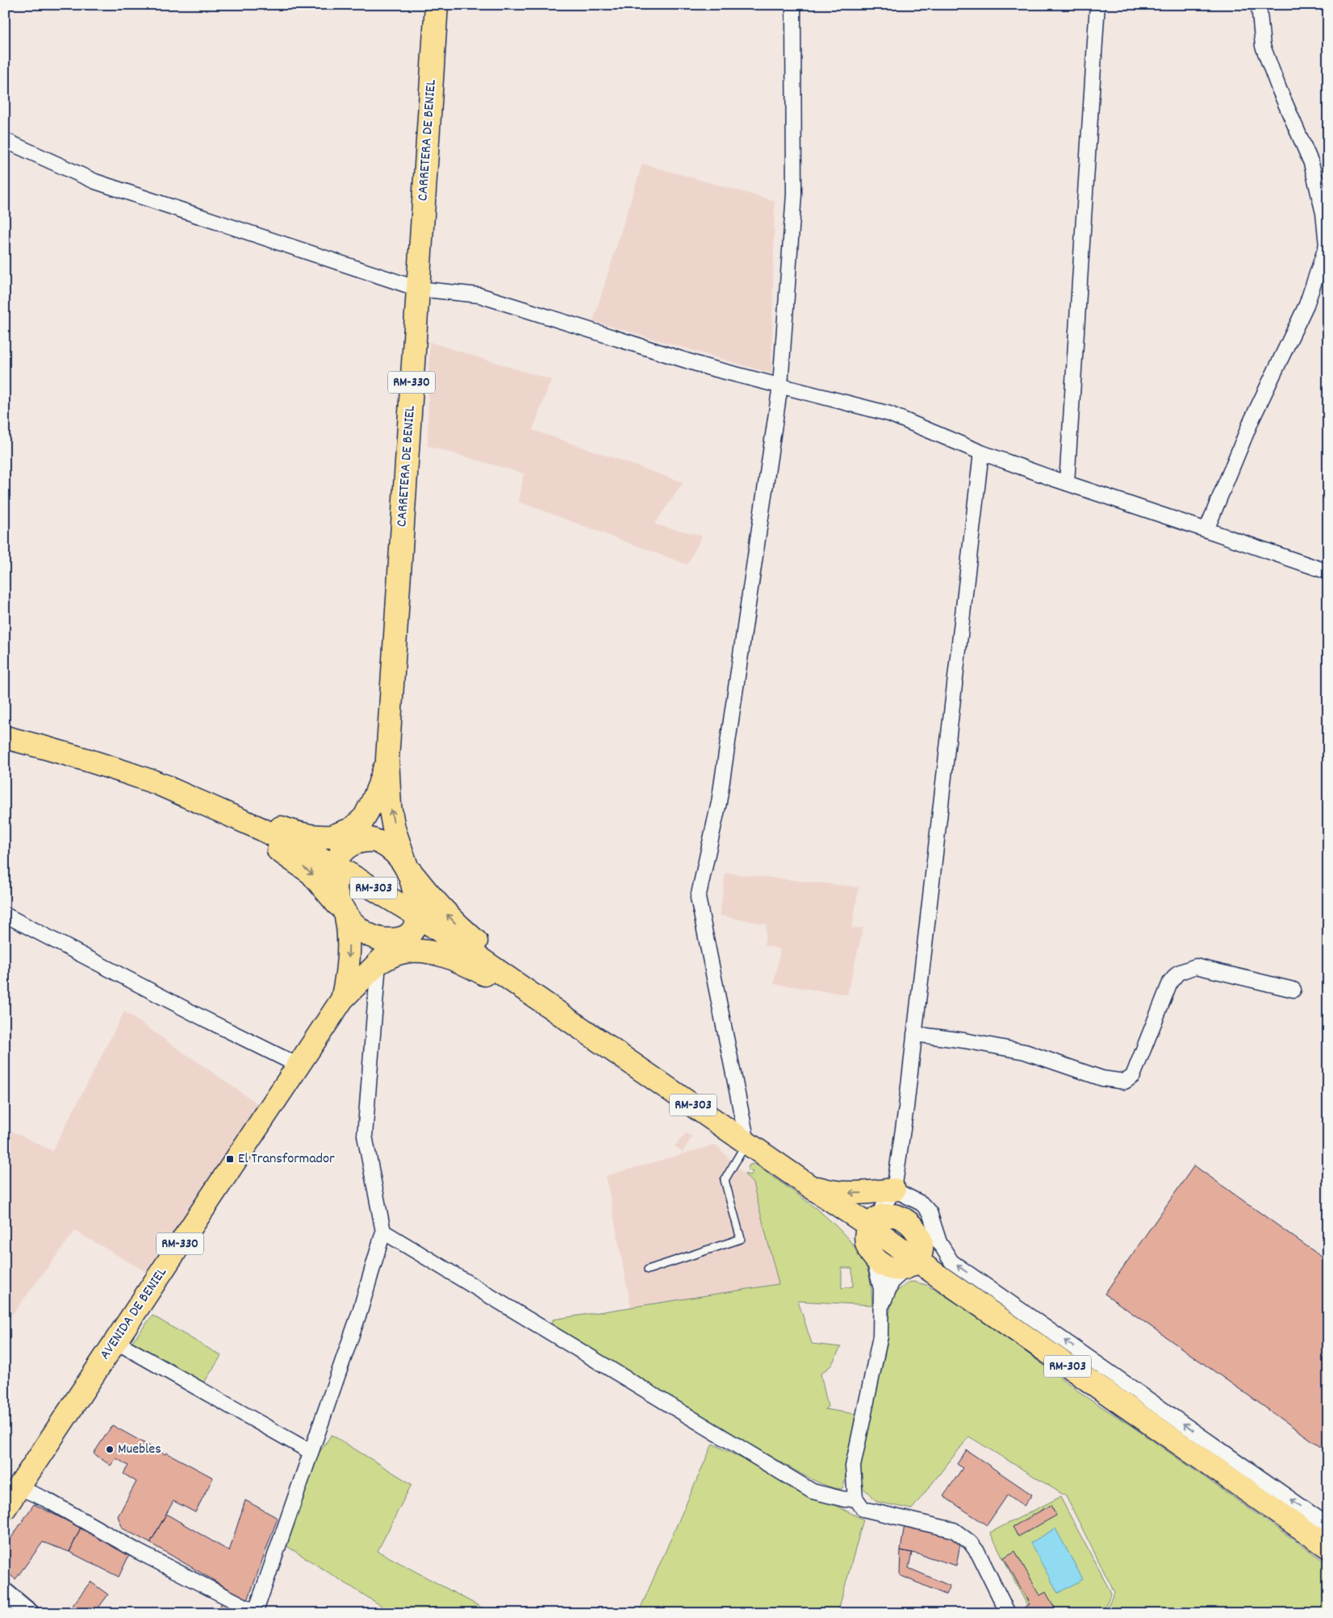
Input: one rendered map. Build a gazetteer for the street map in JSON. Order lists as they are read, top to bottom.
{
  "streets": {
    "main road": [
      "CARRETERA DE BENIEL",
      "RM-330",
      "RM-303",
      "AVENIDA DE BENIEL"
    ]
  },
  "crossings": [
    ["RM-330", "AVENIDA DE BENIEL"]
  ],
  "places": {
    "transit": ["El Transformador"],
    "other": ["Muebles"]
  }
}
